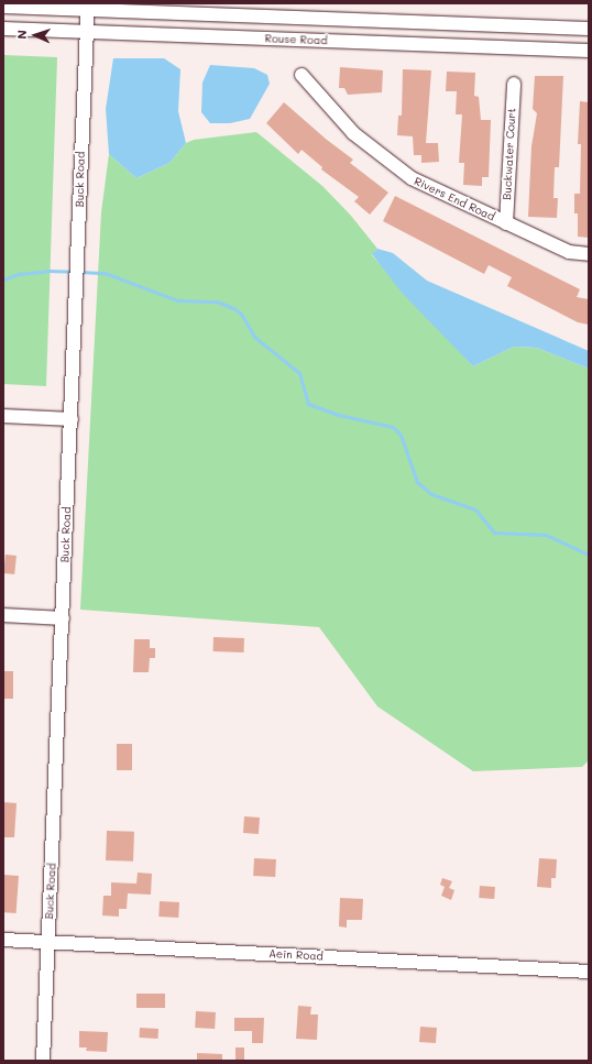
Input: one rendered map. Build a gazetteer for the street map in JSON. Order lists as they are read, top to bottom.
{
  "streets": {
    "street": [
      "Rouse Road",
      "Buckwater Court",
      "Buck Road",
      "Rivers End Road",
      "Aein Road"
    ]
  },
  "crossings": [
    ["Rouse Road", "Buck Road"],
    ["Buckwater Court", "Rivers End Road"],
    ["Buck Road", "Aein Road"]
  ],
  "north": "left"
}
